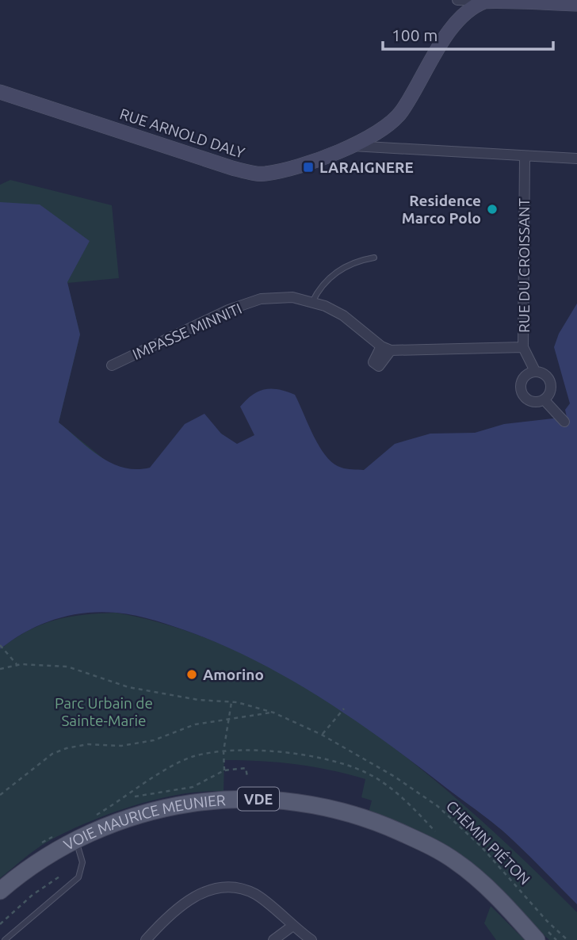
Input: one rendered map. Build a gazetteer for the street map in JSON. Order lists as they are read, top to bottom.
{
  "streets": {
    "main road": ["VDE", "VOIE MAURICE MEUNIER"],
    "street": ["RUE ARNOLD DALY", "RUE DU CROISSANT", "IMPASSE MINNITI"],
    "path": ["CHEMIN PIÉTON"]
  },
  "crossings": [
    ["RUE DU CROISSANT", "IMPASSE MINNITI"]
  ],
  "parks": ["Parc Urbain de Sainte-Marie"],
  "places": {
    "transit": ["LARAIGNERE"],
    "other": ["Residence Marco Polo", "Amorino"]
  },
  "scale_bar": "100 m"
}
